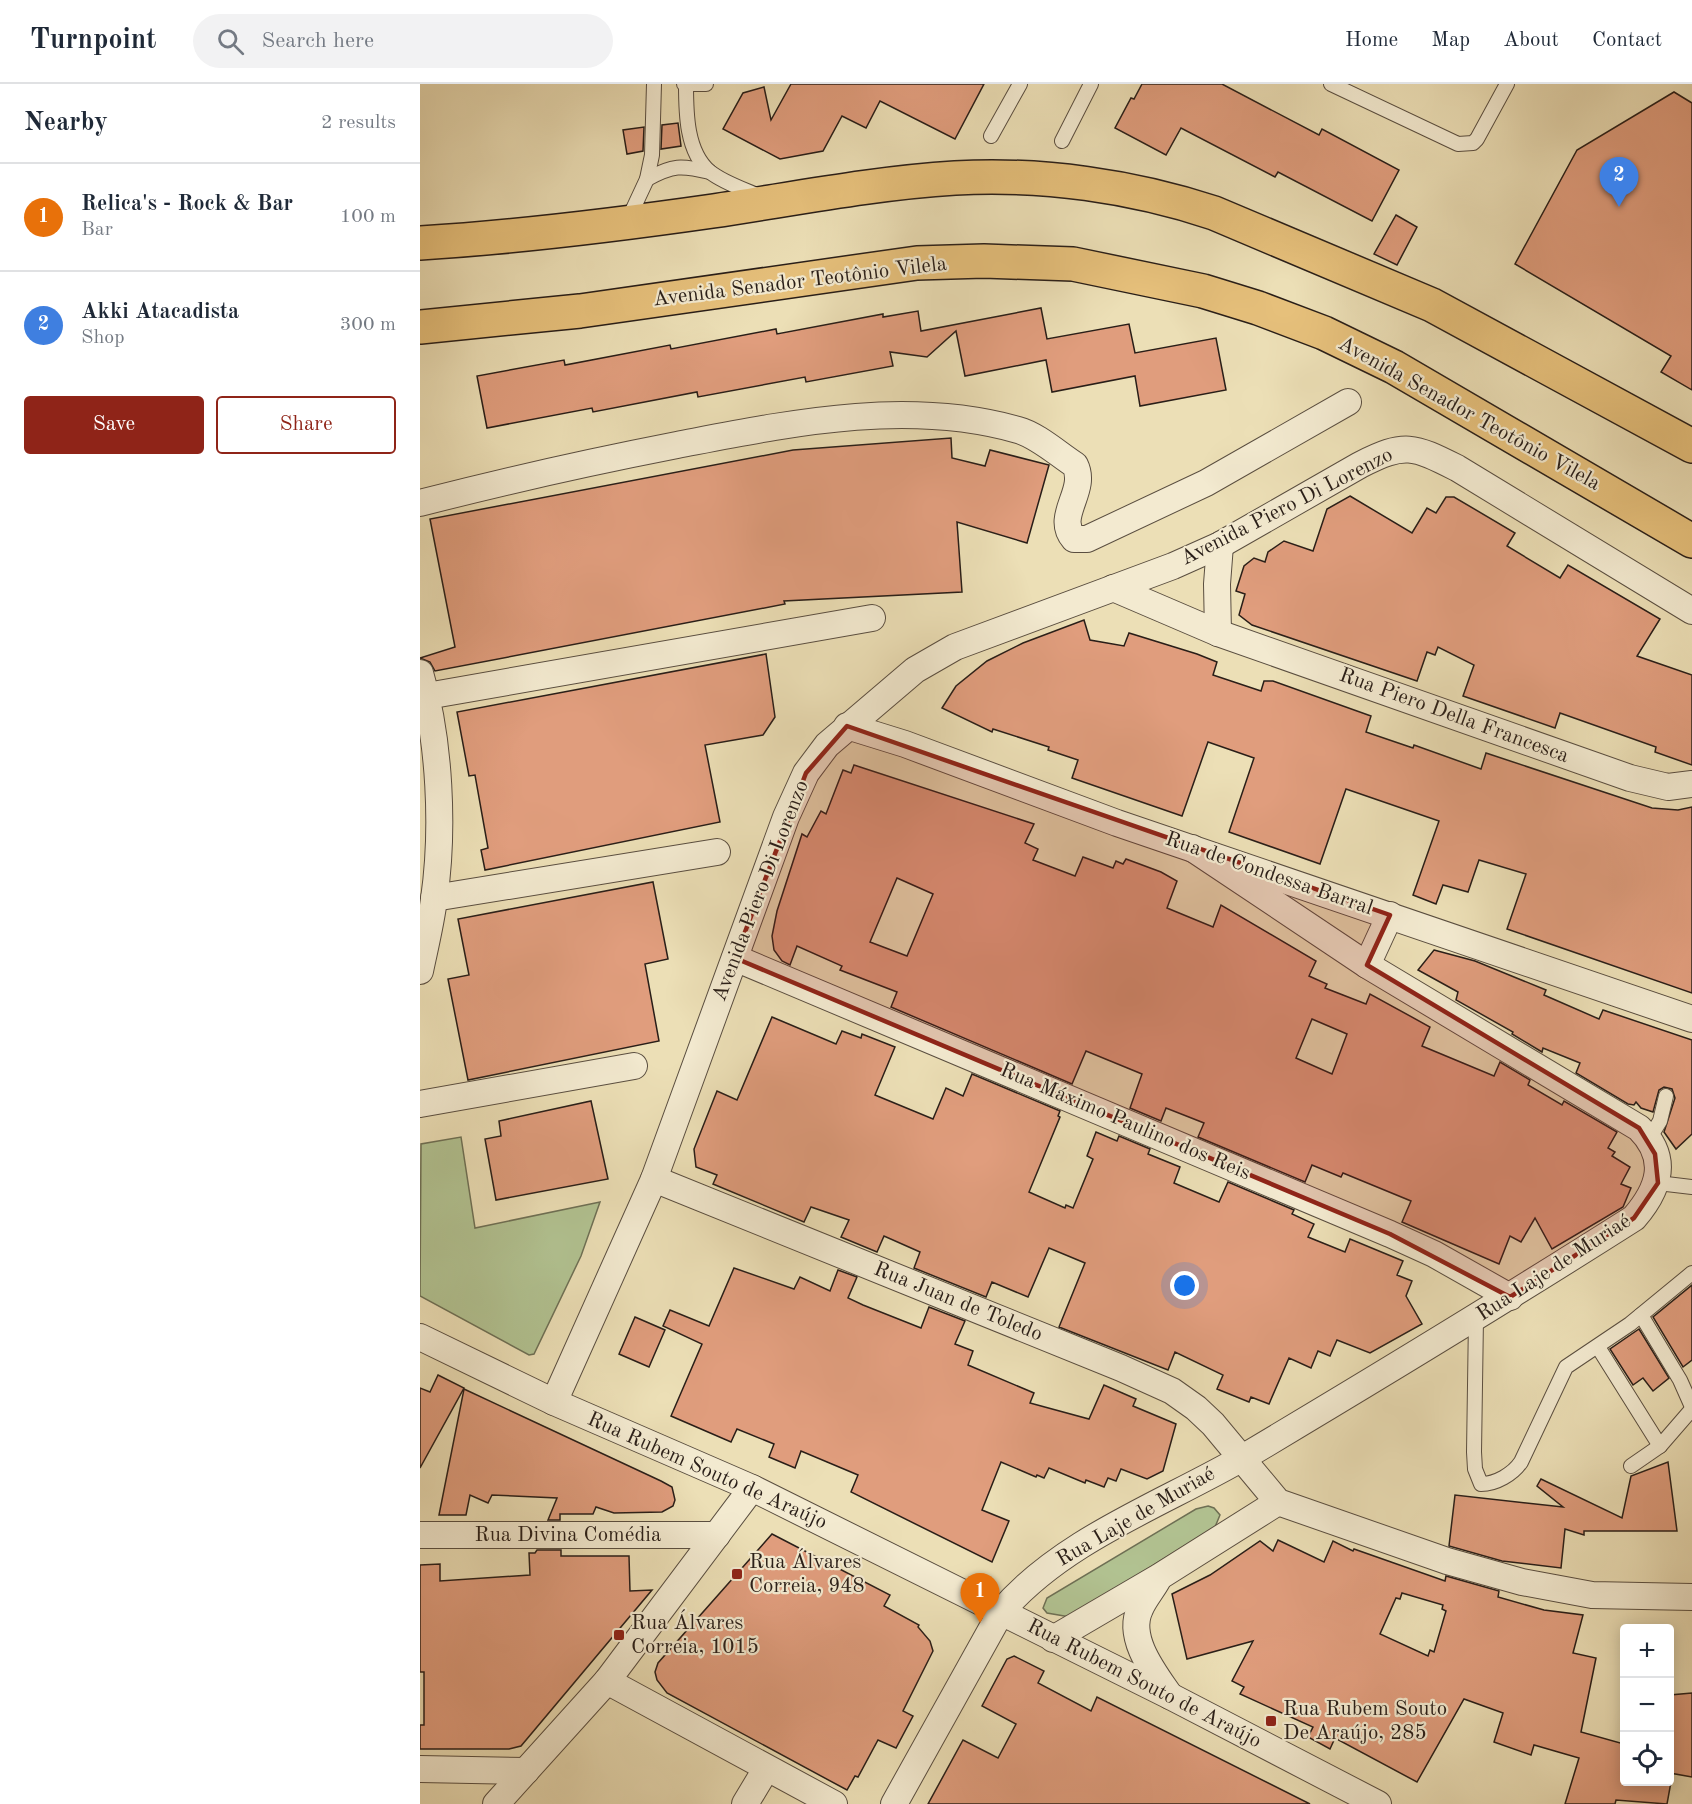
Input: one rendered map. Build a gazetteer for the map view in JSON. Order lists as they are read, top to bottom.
{
  "streets": {
    "main road": ["Avenida Senador Teotônio Vilela"],
    "street": [
      "Avenida Piero Di Lorenzo",
      "Rua Piero Della Francesca",
      "Rua de Condessa Barral",
      "Rua Máximo Paulino dos Reis",
      "Rua Laje de Muriaé",
      "Rua Juan de Toledo",
      "Rua Rubem Souto de Araújo",
      "Rua Divina Comédia"
    ]
  },
  "crossings": [
    ["Avenida Piero Di Lorenzo", "Rua Piero Della Francesca"],
    ["Avenida Piero Di Lorenzo", "Rua de Condessa Barral"],
    ["Avenida Piero Di Lorenzo", "Rua Máximo Paulino dos Reis"],
    ["Avenida Piero Di Lorenzo", "Rua Juan de Toledo"],
    ["Avenida Piero Di Lorenzo", "Rua Rubem Souto de Araújo"],
    ["Rua Máximo Paulino dos Reis", "Rua Laje de Muriaé"],
    ["Rua Laje de Muriaé", "Rua Juan de Toledo"],
    ["Rua Laje de Muriaé", "Rua Rubem Souto de Araújo"]
  ],
  "places": {
    "transit": ["Rua Álvares Correia, 948", "Rua Álvares Correia, 1015", "Rua Rubem Souto De Araújo, 285"]
  },
  "page": {
    "header": "Turnpoint",
    "search": "Search here",
    "nav": [
      "Home",
      "Map",
      "About",
      "Contact"
    ],
    "heading": ["Nearby", "2 results"],
    "pins": ["2", "1"],
    "list": [
      {
        "mark": "1",
        "name": "Relica's - Rock & Bar",
        "note": "Bar",
        "value": "100 m"
      },
      {
        "mark": "2",
        "name": "Akki Atacadista",
        "note": "Shop",
        "value": "300 m"
      }
    ],
    "buttons": ["Save", "Share"],
    "map_buttons": ["+", "−"]
  }
}
